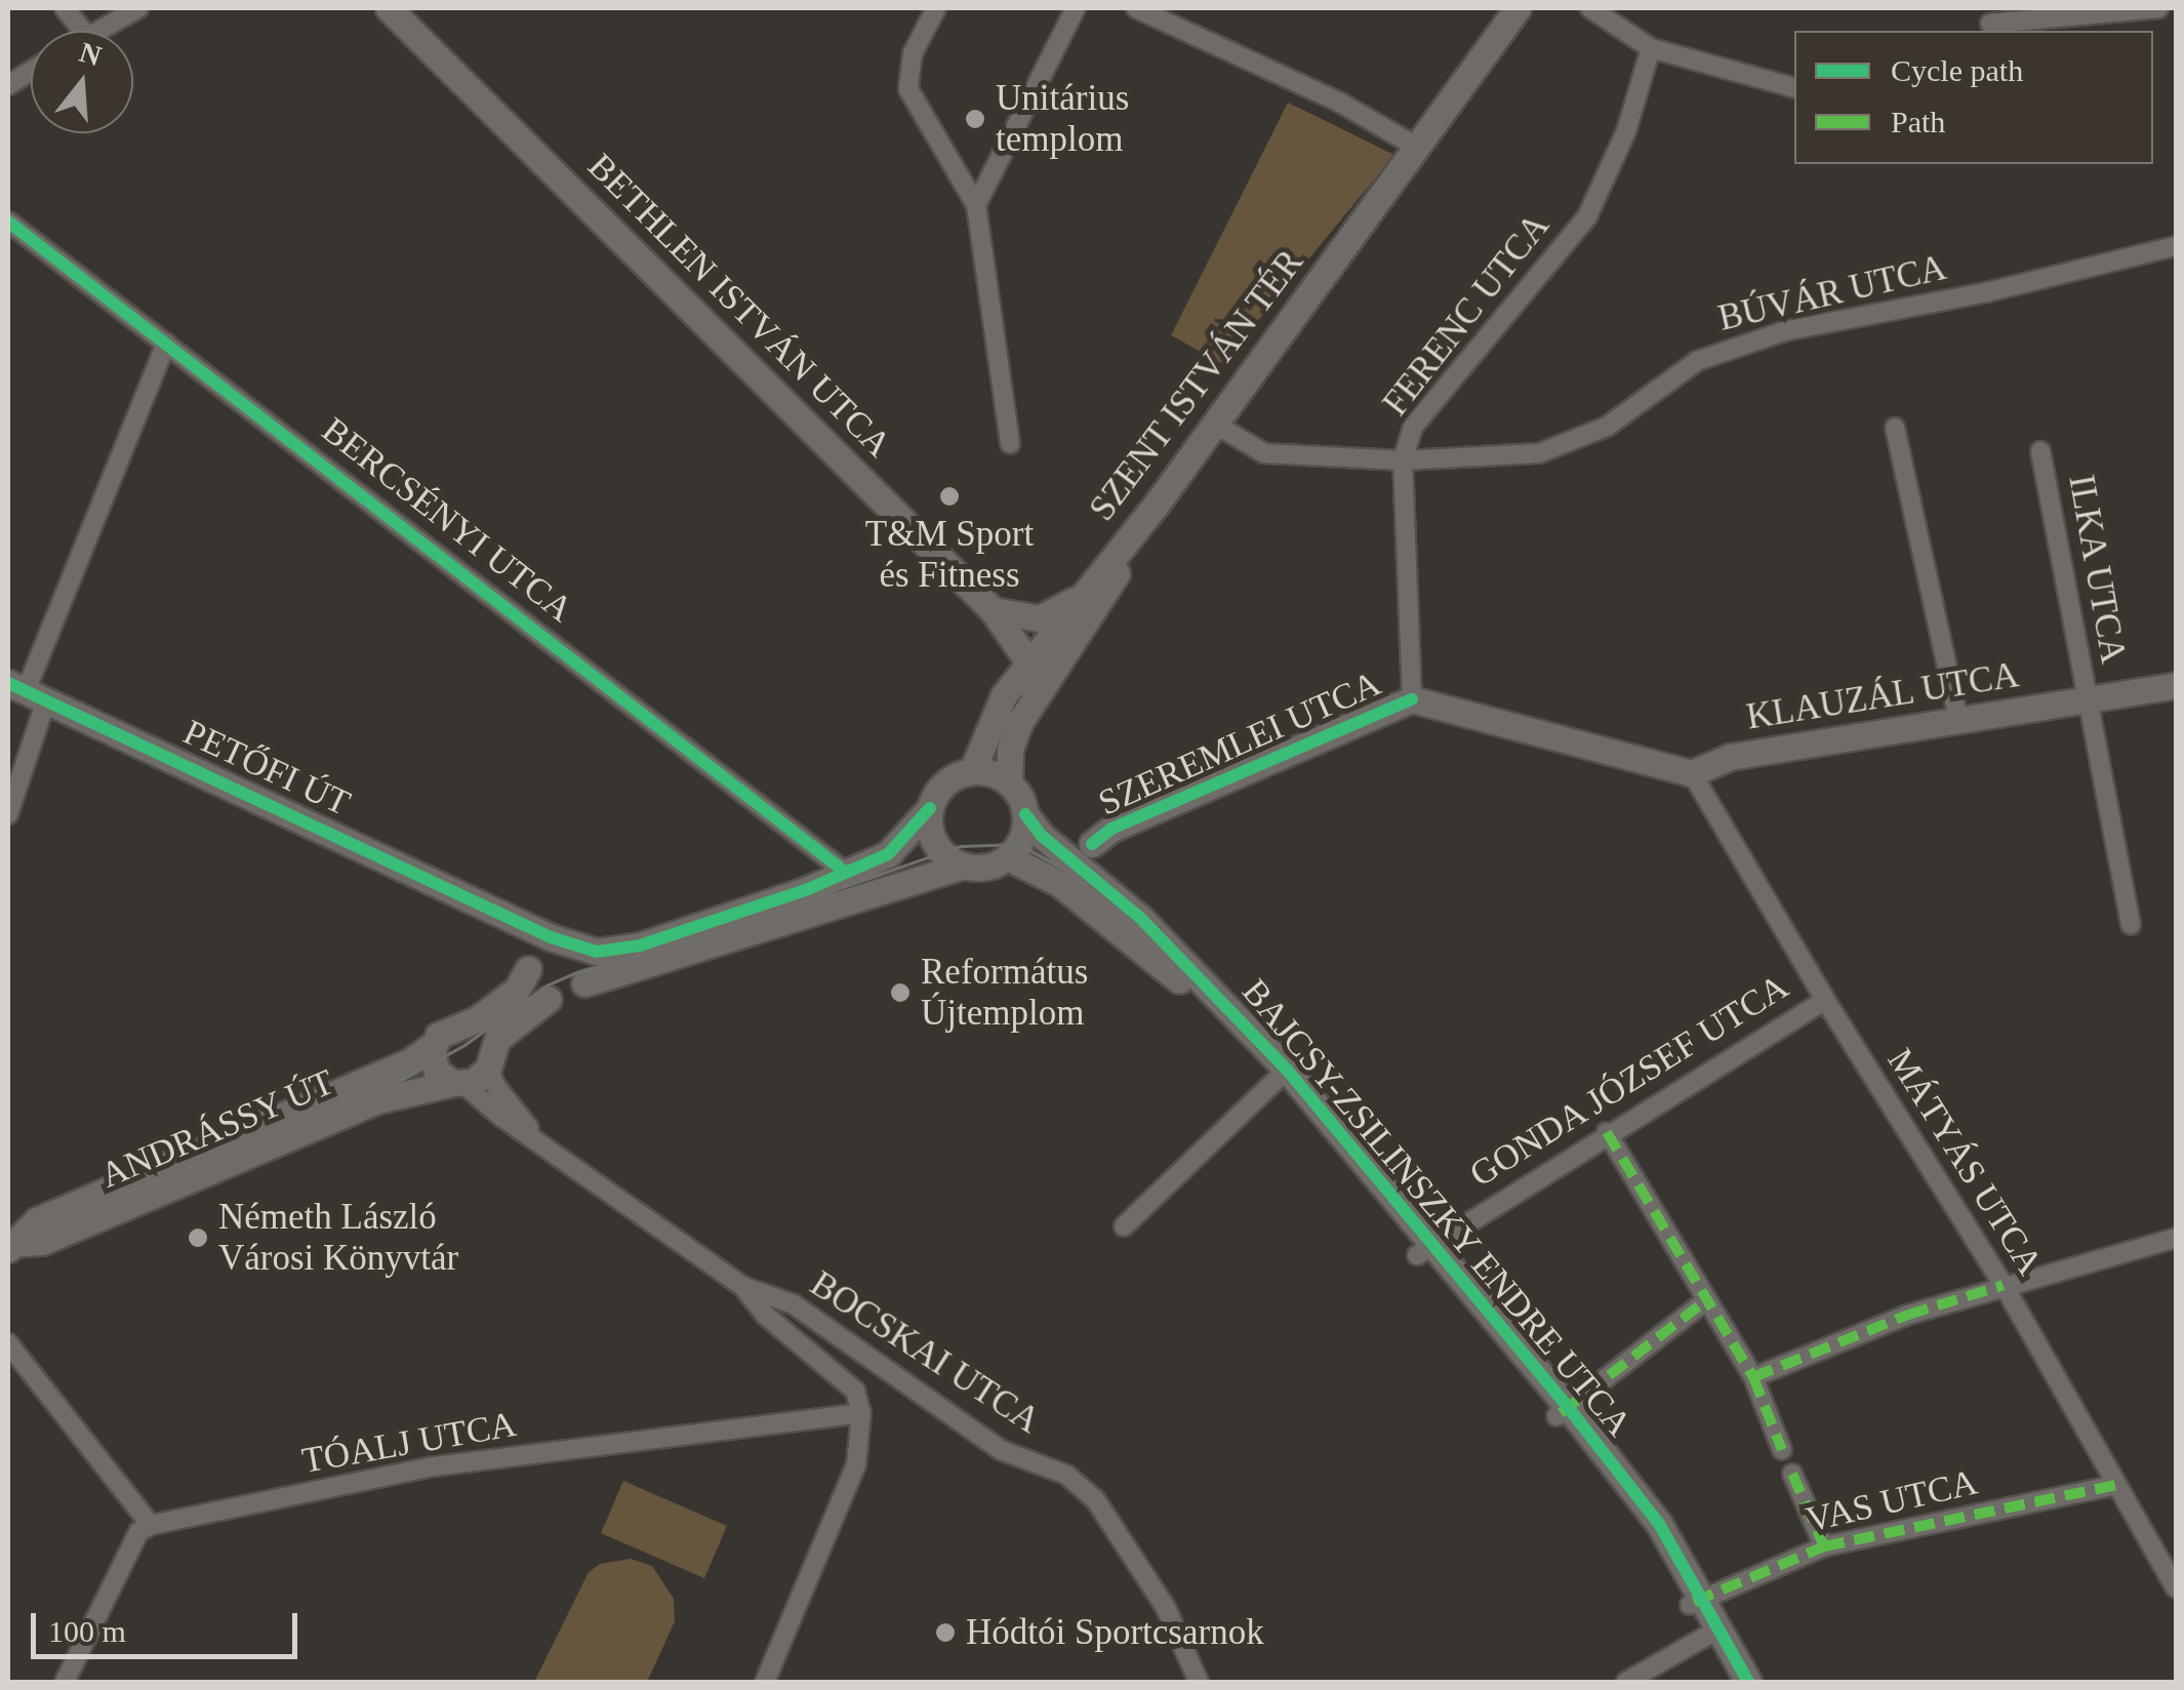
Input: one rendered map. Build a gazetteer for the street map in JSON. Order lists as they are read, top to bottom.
{
  "streets": {
    "street": [
      "BÚVÁR UTCA",
      "BETHLEN ISTVÁN UTCA",
      "FERENC UTCA",
      "SZENT ISTVÁN TÉR",
      "BERCSÉNYI UTCA",
      "ILKA UTCA",
      "KLAUZÁL UTCA",
      "SZEREMLEI UTCA",
      "PETŐFI ÚT",
      "GONDA JÓZSEF UTCA",
      "ANDRÁSSY ÚT",
      "MÁTYÁS UTCA",
      "BAJCSY-ZSILINSZKY ENDRE UTCA",
      "BOCSKAI UTCA",
      "TÓALJ UTCA",
      "VAS UTCA"
    ]
  },
  "crossings": [
    ["BÚVÁR UTCA", "FERENC UTCA"],
    ["BÚVÁR UTCA", "SZENT ISTVÁN TÉR"],
    ["BETHLEN ISTVÁN UTCA", "SZENT ISTVÁN TÉR"],
    ["FERENC UTCA", "SZEREMLEI UTCA"],
    ["SZENT ISTVÁN TÉR", "BAJCSY-ZSILINSZKY ENDRE UTCA"],
    ["ILKA UTCA", "KLAUZÁL UTCA"],
    ["KLAUZÁL UTCA", "SZEREMLEI UTCA"],
    ["KLAUZÁL UTCA", "MÁTYÁS UTCA"],
    ["SZEREMLEI UTCA", "MÁTYÁS UTCA"],
    ["SZEREMLEI UTCA", "BAJCSY-ZSILINSZKY ENDRE UTCA"],
    ["GONDA JÓZSEF UTCA", "MÁTYÁS UTCA"],
    ["GONDA JÓZSEF UTCA", "BAJCSY-ZSILINSZKY ENDRE UTCA"],
    ["ANDRÁSSY ÚT", "BOCSKAI UTCA"],
    ["MÁTYÁS UTCA", "VAS UTCA"],
    ["BAJCSY-ZSILINSZKY ENDRE UTCA", "VAS UTCA"],
    ["BOCSKAI UTCA", "TÓALJ UTCA"]
  ],
  "places": [
    "Unitárius templom",
    "T&M Sport és Fitness",
    "Református Újtemplom",
    "Németh László Városi Könyvtár",
    "Hódtói Sportcsarnok"
  ],
  "legend": ["Cycle path", "Path"],
  "scale_bar": "100 m",
  "north": "top"
}
